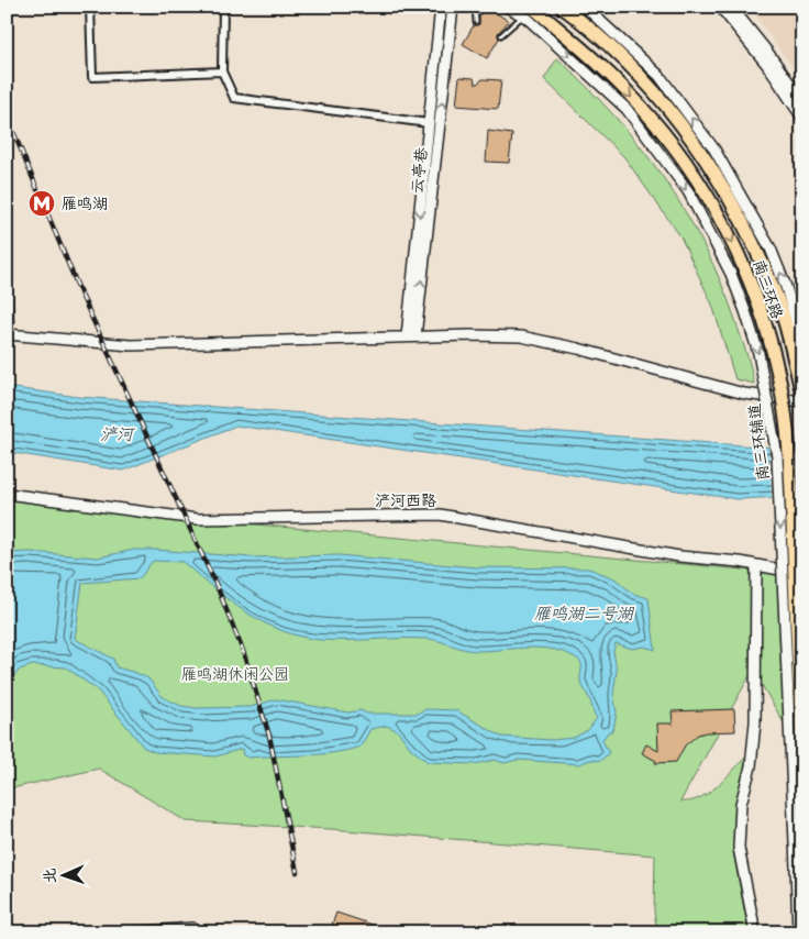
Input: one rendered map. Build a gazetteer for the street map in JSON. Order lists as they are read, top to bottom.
{
  "streets": {
    "highway": ["南三环路"],
    "street": ["云亭巷", "南三环辅道", "浐河西路"]
  },
  "crossings": [
    ["南三环路", "南三环辅道"]
  ],
  "water": ["浐河", "雁鸣湖二号湖"],
  "parks": ["雁鸣湖休闲公园"],
  "places": {
    "metro station": ["雁鸣湖"]
  },
  "north": "left"
}
